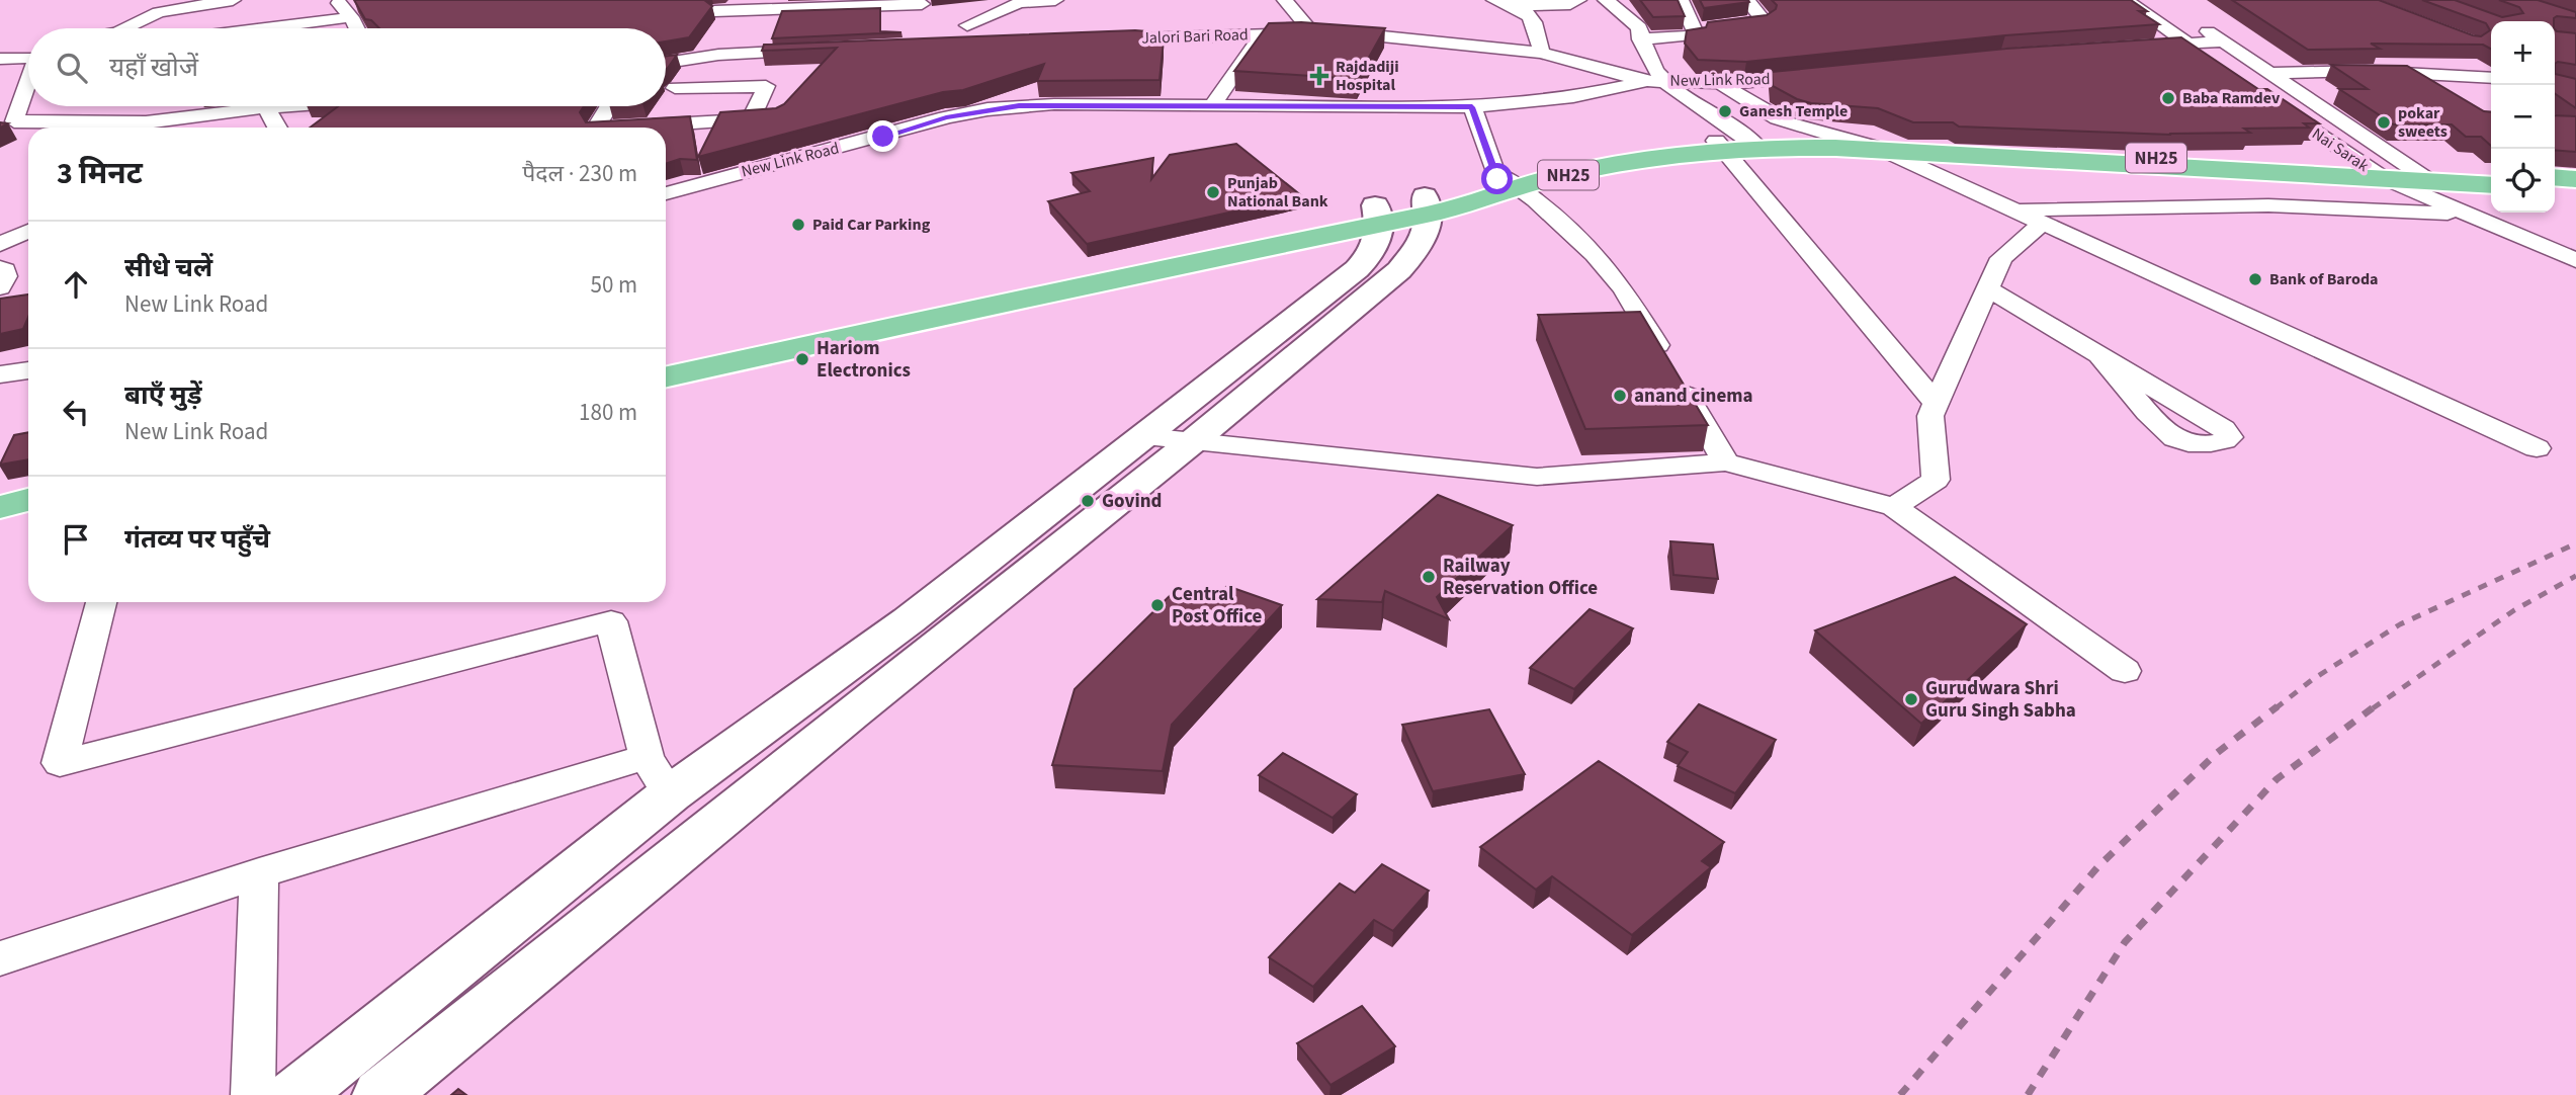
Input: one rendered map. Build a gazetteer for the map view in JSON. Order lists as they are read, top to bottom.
{
  "streets": {
    "main road": ["NH25"],
    "street": ["Jalori Bari Road", "New Link Road", "Nai Sarak"]
  },
  "crossings": [
    ["Jalori Bari Road", "New Link Road"],
    ["Nai Sarak", "NH25"]
  ],
  "places": {
    "health": ["Rajdadiji Hospital"],
    "other": [
      "Baba Ramdev",
      "Ganesh Temple",
      "pokar sweets",
      "Punjab National Bank",
      "Paid Car Parking",
      "Bank of Baroda",
      "Hariom Electronics",
      "anand cinema",
      "Govind",
      "Railway Reservation Office",
      "Central Post Office",
      "Gurudwara Shri Guru Singh Sabha"
    ]
  },
  "page": {
    "map_buttons": ["+", "−"],
    "search": "यहाँ खोजें",
    "heading": ["3 मिनट", "पैदल · 230 m"],
    "list": [
      ["सीधे चलें", "New Link Road", "50 m"],
      ["बाएँ मुड़ें", "New Link Road", "180 m"],
      "गंतव्य पर पहुँचे"
    ]
  }
}
